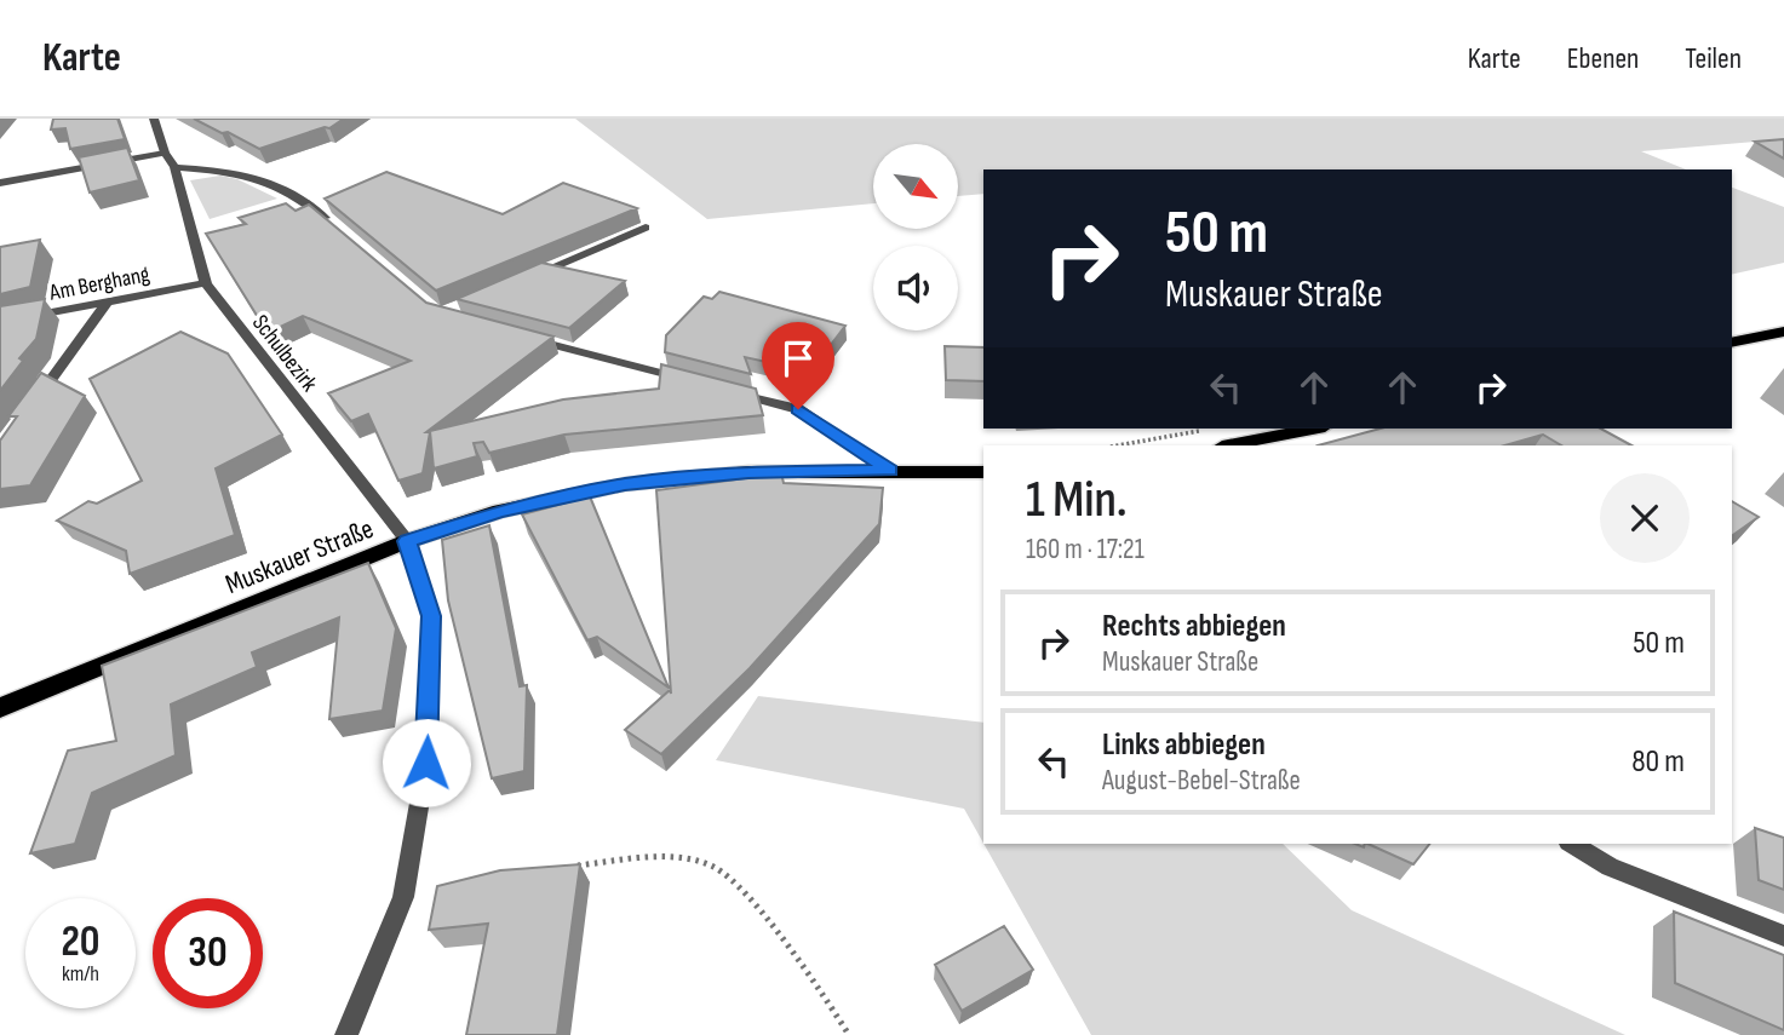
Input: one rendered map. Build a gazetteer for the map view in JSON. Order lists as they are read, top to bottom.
{
  "streets": {
    "main road": ["Muskauer Straße"],
    "street": ["Am Berghang", "Schulbezirk"]
  },
  "crossings": [
    ["Am Berghang", "Schulbezirk"],
    ["Schulbezirk", "Muskauer Straße"]
  ],
  "north": "bottom right",
  "page": {
    "header": "Karte",
    "nav": ["Karte", "Ebenen", "Teilen"],
    "turn": ["50 m", "Muskauer Straße"],
    "heading": ["1 Min.", "160 m · 17:21"],
    "list": [
      {
        "name": "Rechts abbiegen",
        "note": "Muskauer Straße",
        "value": "50 m"
      },
      {
        "name": "Links abbiegen",
        "note": "August-Bebel-Straße",
        "value": "80 m"
      }
    ],
    "speed": "20 km/h",
    "limit": "30"
  }
}
